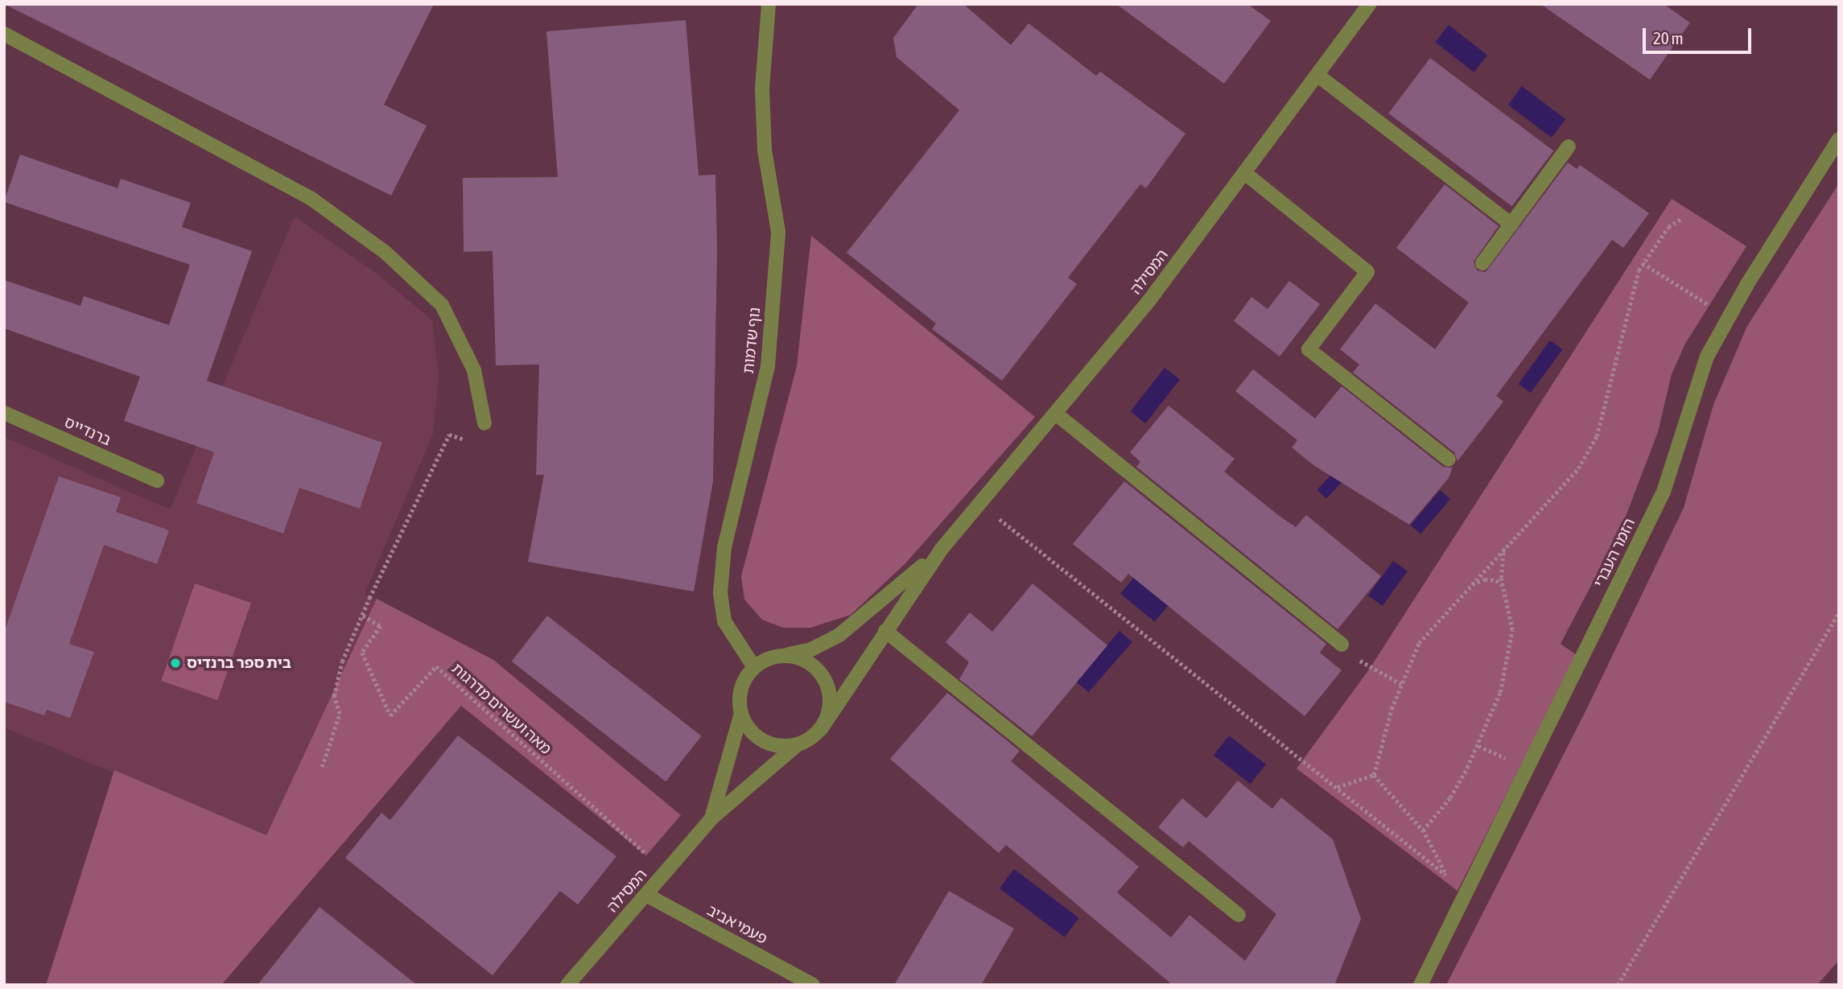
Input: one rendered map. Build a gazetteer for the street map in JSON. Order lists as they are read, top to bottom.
{
  "streets": {
    "street": [
      "המסילה",
      "נוף שדמות",
      "ברנדייס",
      "הזמר העברי",
      "פעמי אביב"
    ],
    "path": ["מאה ועשרים מדרגות"]
  },
  "crossings": [
    ["המסילה", "נוף שדמות"],
    ["המסילה", "מאה ועשרים מדרגות"],
    ["המסילה", "פעמי אביב"]
  ],
  "places": ["בית ספר ברנדיס"],
  "scale_bar": "20 m"
}
